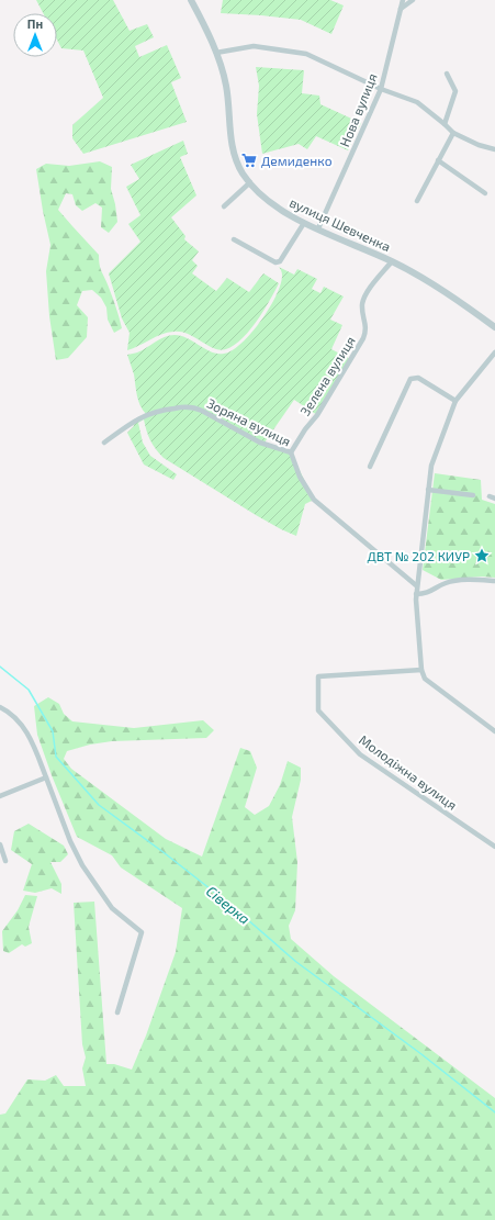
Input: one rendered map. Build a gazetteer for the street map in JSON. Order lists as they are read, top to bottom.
{
  "streets": {
    "street": [
      "Нова вулиця",
      "вулиця Шевченка",
      "Зелена вулиця",
      "Зоряна вулиця",
      "Молодіжна вулиця"
    ]
  },
  "crossings": [
    ["Нова вулиця", "вулиця Шевченка"],
    ["вулиця Шевченка", "Зелена вулиця"],
    ["Зелена вулиця", "Зоряна вулиця"]
  ],
  "water": ["Сіверка"],
  "places": {
    "supermarket": ["Демиденко"],
    "place": ["ДВТ № 202 КИУР"]
  },
  "north": "top"
}
